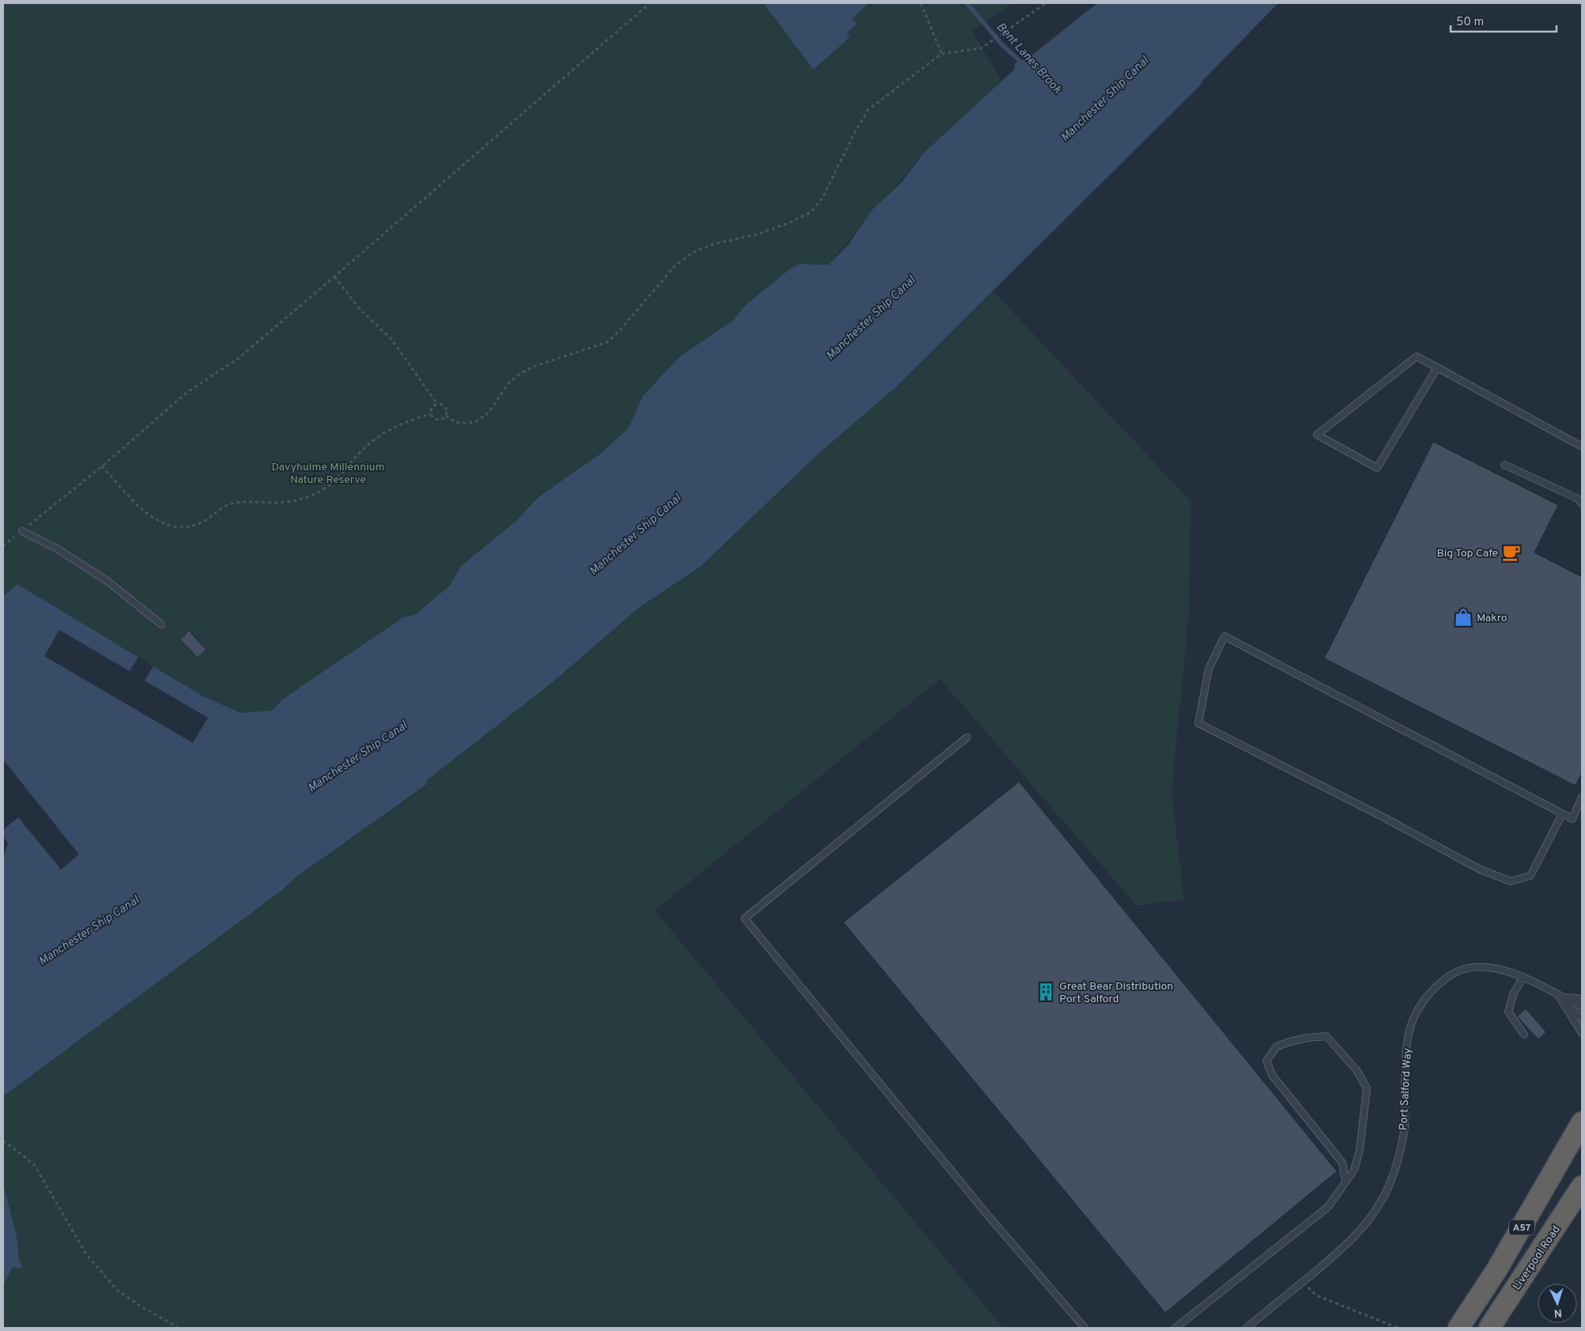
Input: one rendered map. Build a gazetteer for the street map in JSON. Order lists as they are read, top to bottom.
{
  "streets": {
    "highway": ["A57", "Liverpool Road"],
    "lane": ["Port Salford Way"]
  },
  "water": ["Bent Lanes Brook", "Manchester Ship Canal"],
  "parks": ["Davyhulme Millennium Nature Reserve"],
  "places": {
    "cafe": ["Big Top Cafe"],
    "shop": ["Makro"],
    "building": ["Great Bear Distribution Port Salford"]
  },
  "scale_bar": "50 m",
  "north": "bottom"
}
